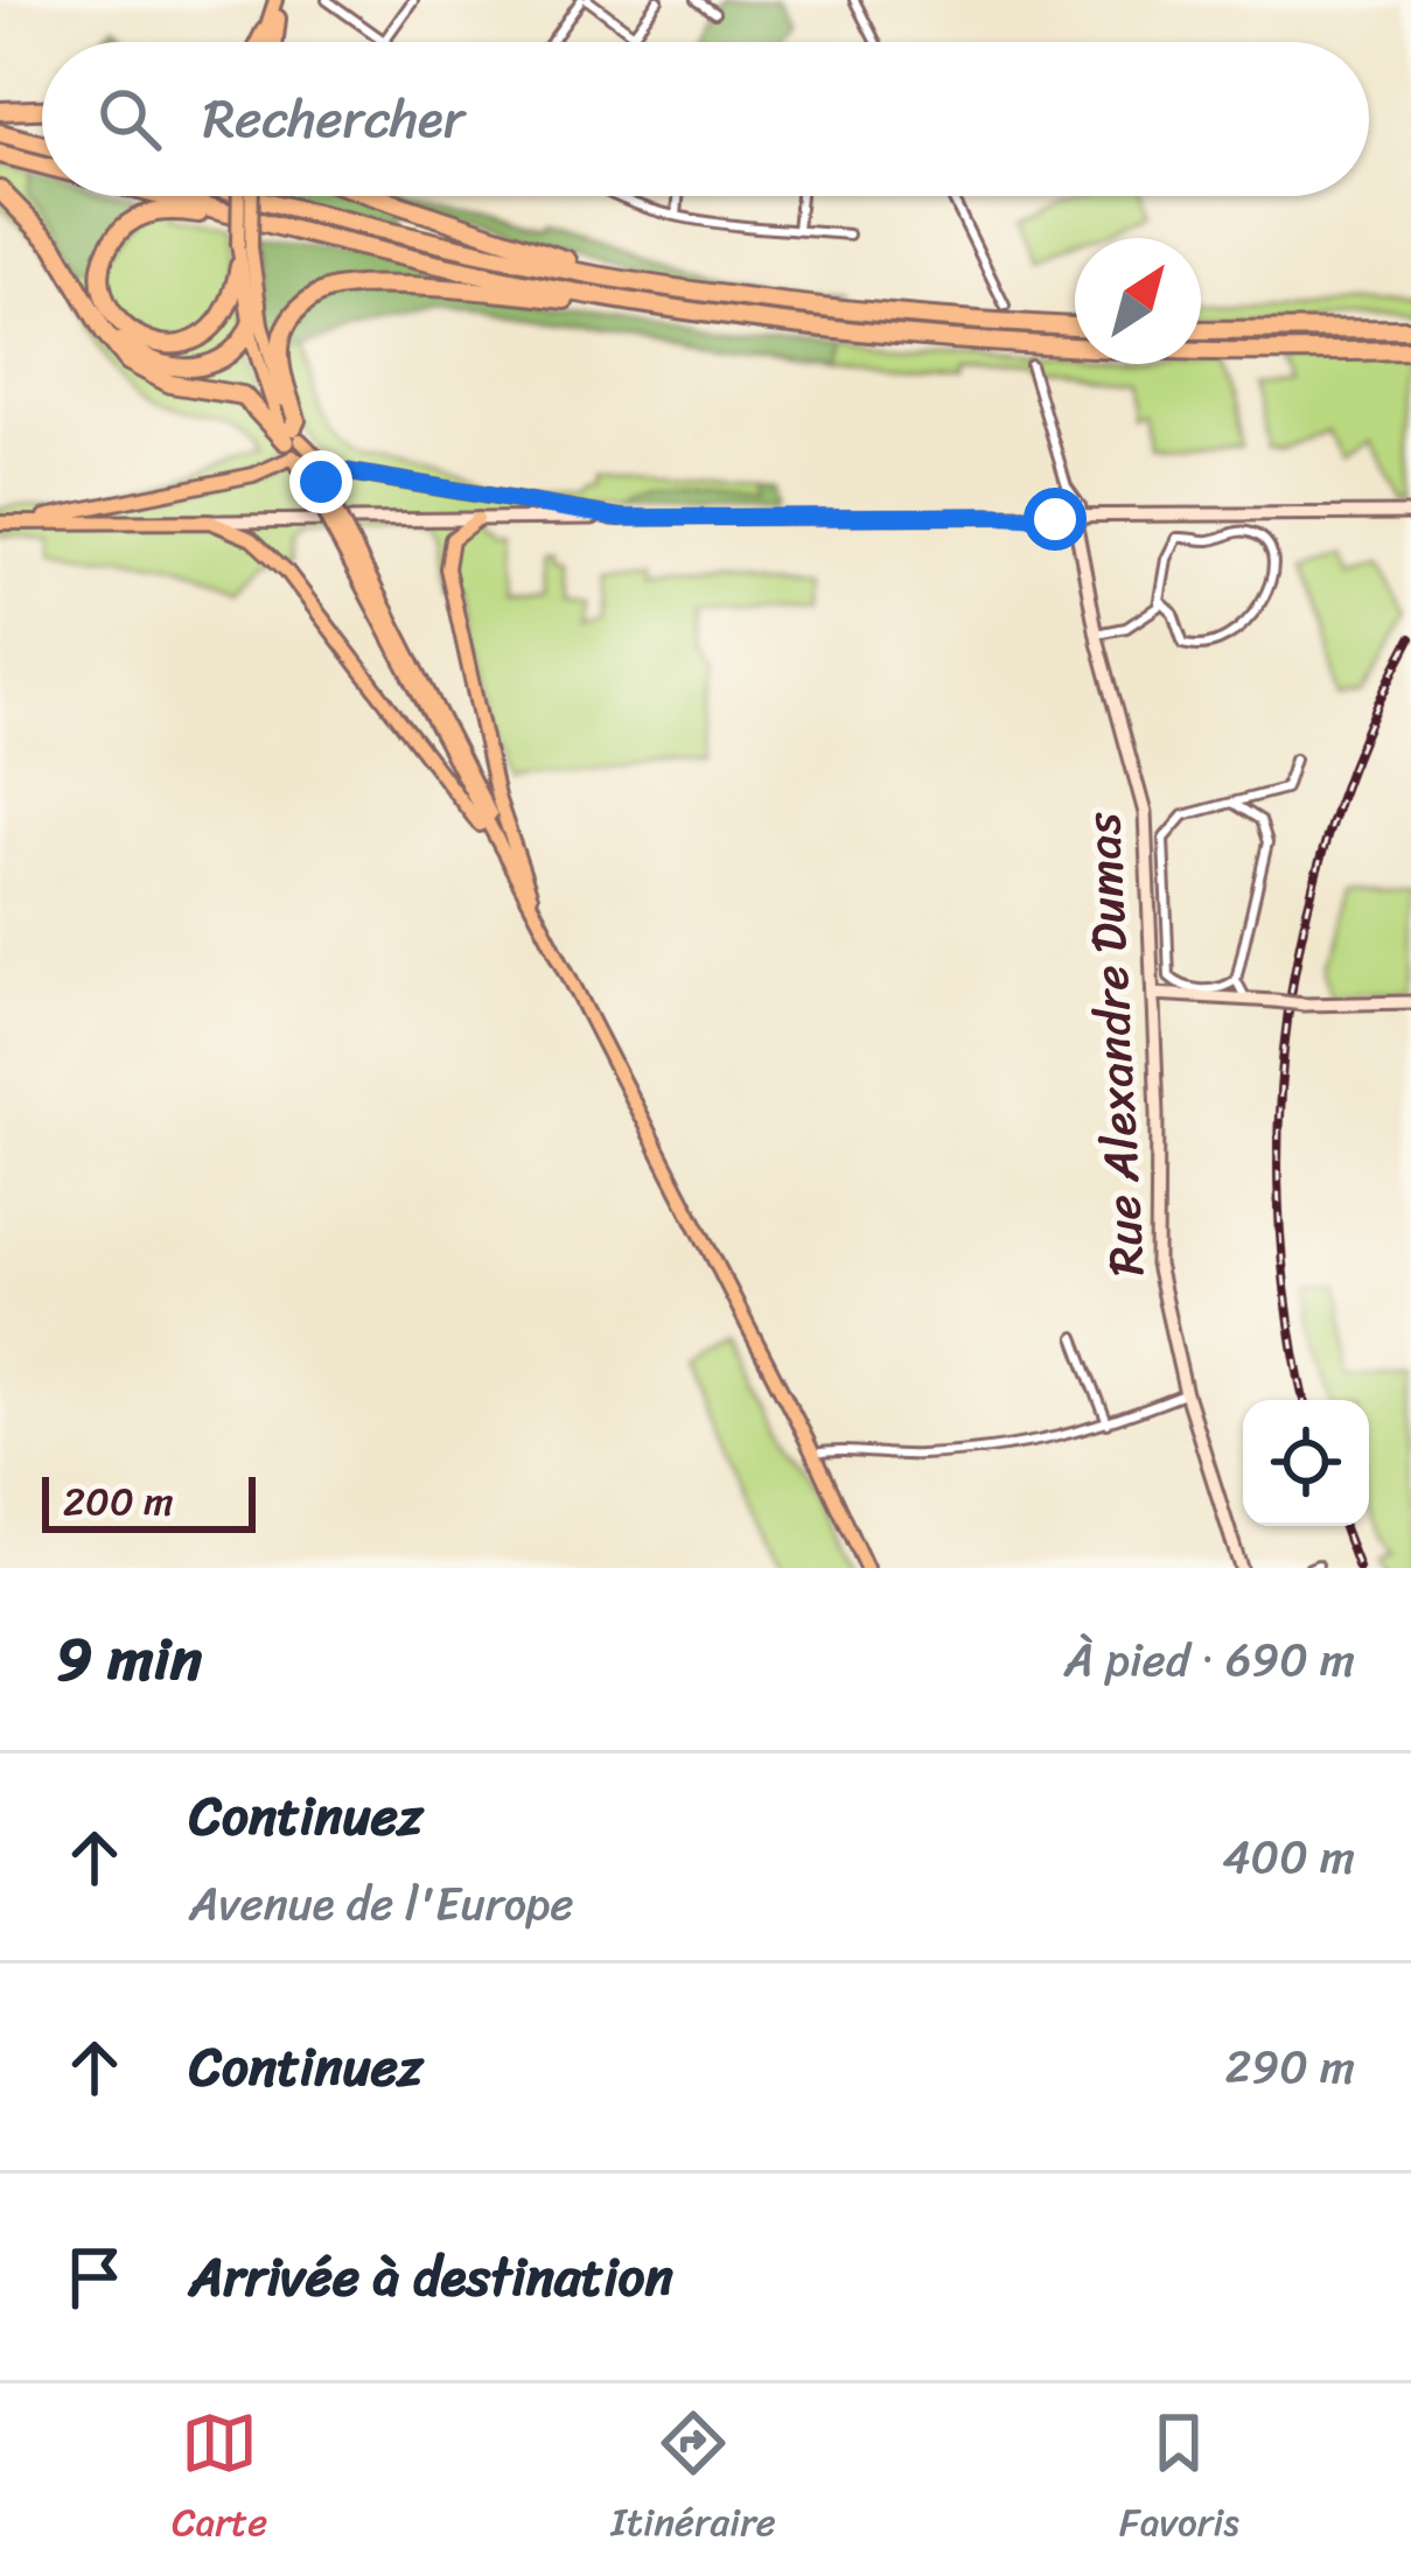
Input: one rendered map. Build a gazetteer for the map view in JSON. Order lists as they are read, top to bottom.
{
  "streets": {
    "street": ["Rue Alexandre Dumas"]
  },
  "scale_bar": "200 m",
  "north": "top right",
  "page": {
    "search": "Rechercher",
    "scale": "200 m",
    "heading": ["9 min", "À pied · 690 m"],
    "list": [
      ["Continuez", "Avenue de l'Europe", "400 m"],
      ["Continuez", "290 m"],
      "Arrivée à destination"
    ],
    "nav": ["Carte", "Itinéraire", "Favoris"]
  }
}
